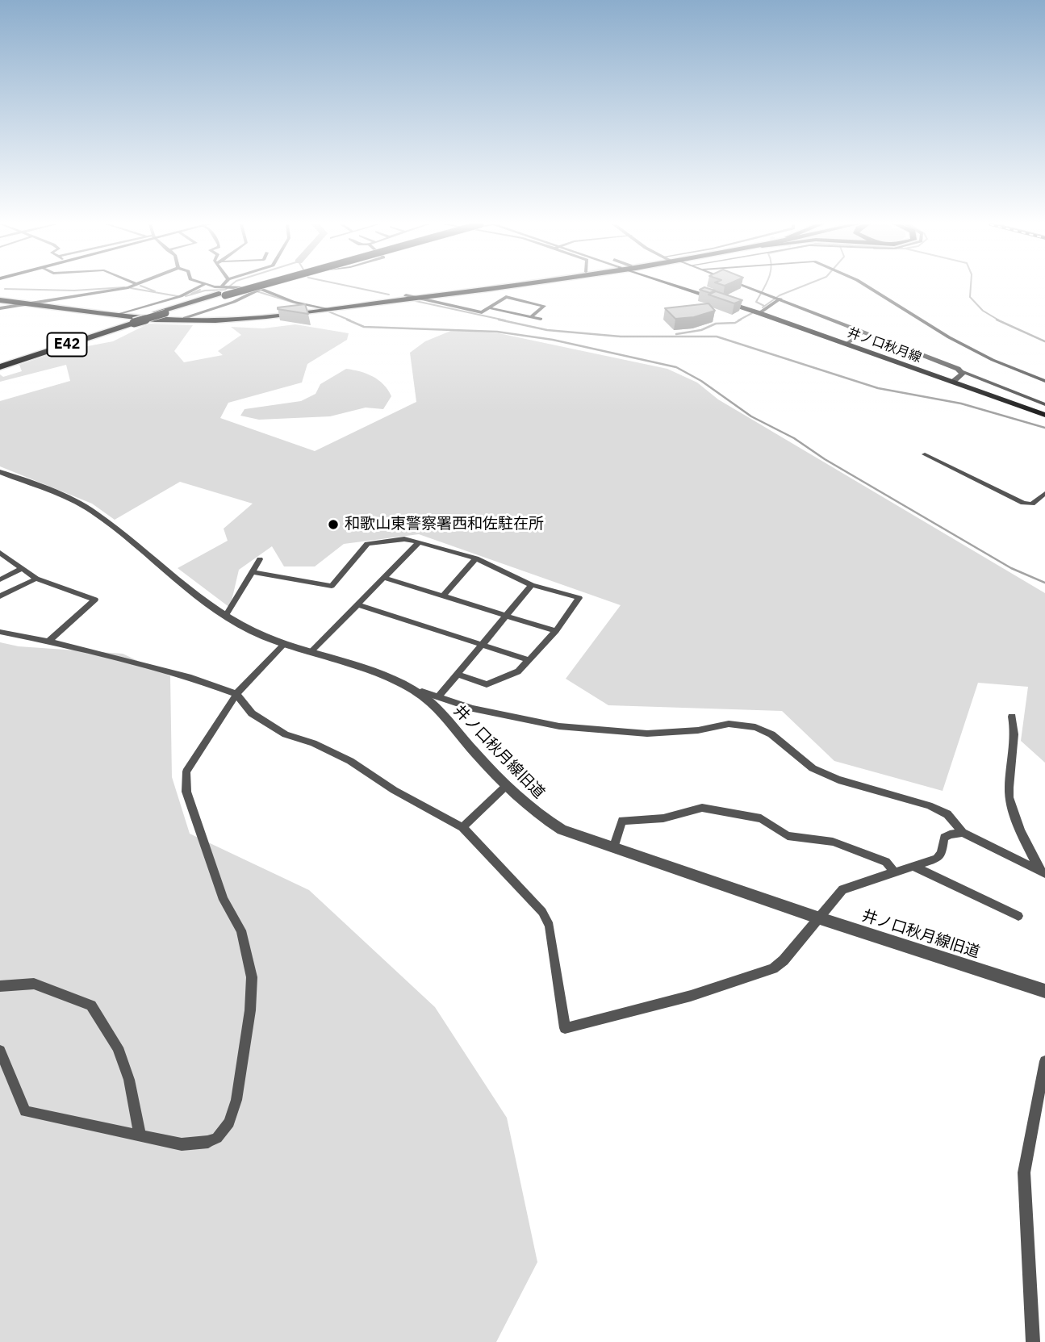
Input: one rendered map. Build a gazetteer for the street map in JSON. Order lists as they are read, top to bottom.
{
  "streets": {
    "highway": ["E42"],
    "main road": ["井ノ口秋月線"],
    "street": ["井ノ口秋月線旧道"]
  },
  "places": ["和歌山東警察署西和佐駐在所"]
}
